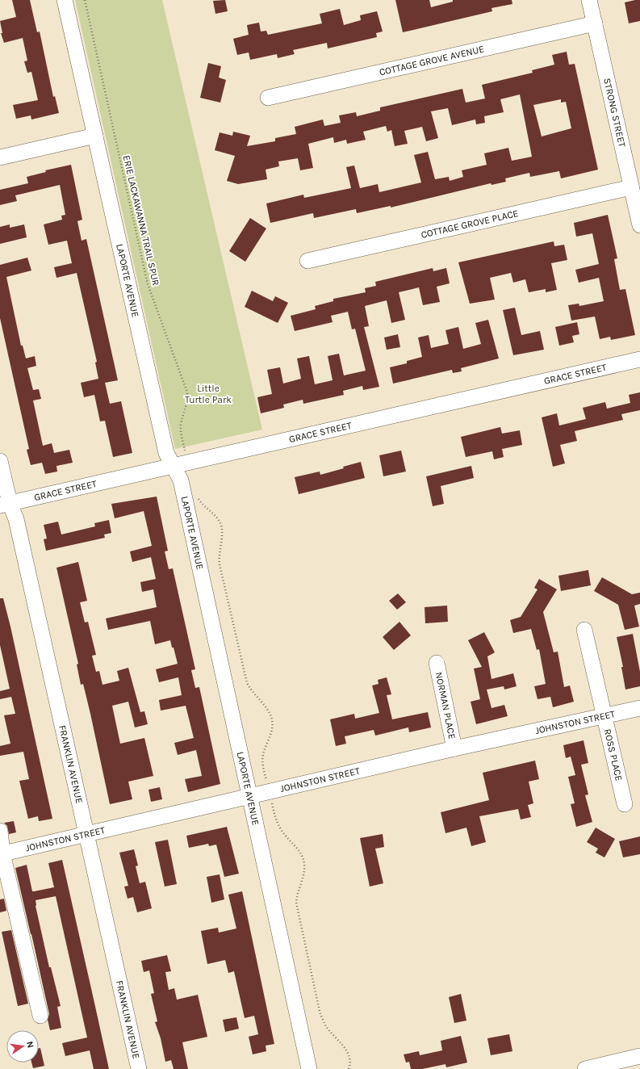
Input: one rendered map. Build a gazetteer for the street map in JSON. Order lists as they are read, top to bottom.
{
  "streets": {
    "street": [
      "COTTAGE GROVE AVENUE",
      "STRONG STREET",
      "COTTAGE GROVE PLACE",
      "LAPORTE AVENUE",
      "GRACE STREET",
      "NORMAN PLACE",
      "JOHNSTON STREET",
      "ROSS PLACE",
      "FRANKLIN AVENUE"
    ],
    "path": ["ERIE LACKAWANNA TRAIL SPUR"]
  },
  "crossings": [
    ["COTTAGE GROVE AVENUE", "STRONG STREET"],
    ["STRONG STREET", "COTTAGE GROVE PLACE"],
    ["ERIE LACKAWANNA TRAIL SPUR", "GRACE STREET"],
    ["LAPORTE AVENUE", "GRACE STREET"],
    ["LAPORTE AVENUE", "JOHNSTON STREET"],
    ["GRACE STREET", "FRANKLIN AVENUE"],
    ["NORMAN PLACE", "JOHNSTON STREET"],
    ["JOHNSTON STREET", "ROSS PLACE"],
    ["JOHNSTON STREET", "FRANKLIN AVENUE"]
  ],
  "parks": ["Little Turtle Park"],
  "north": "right"
}
